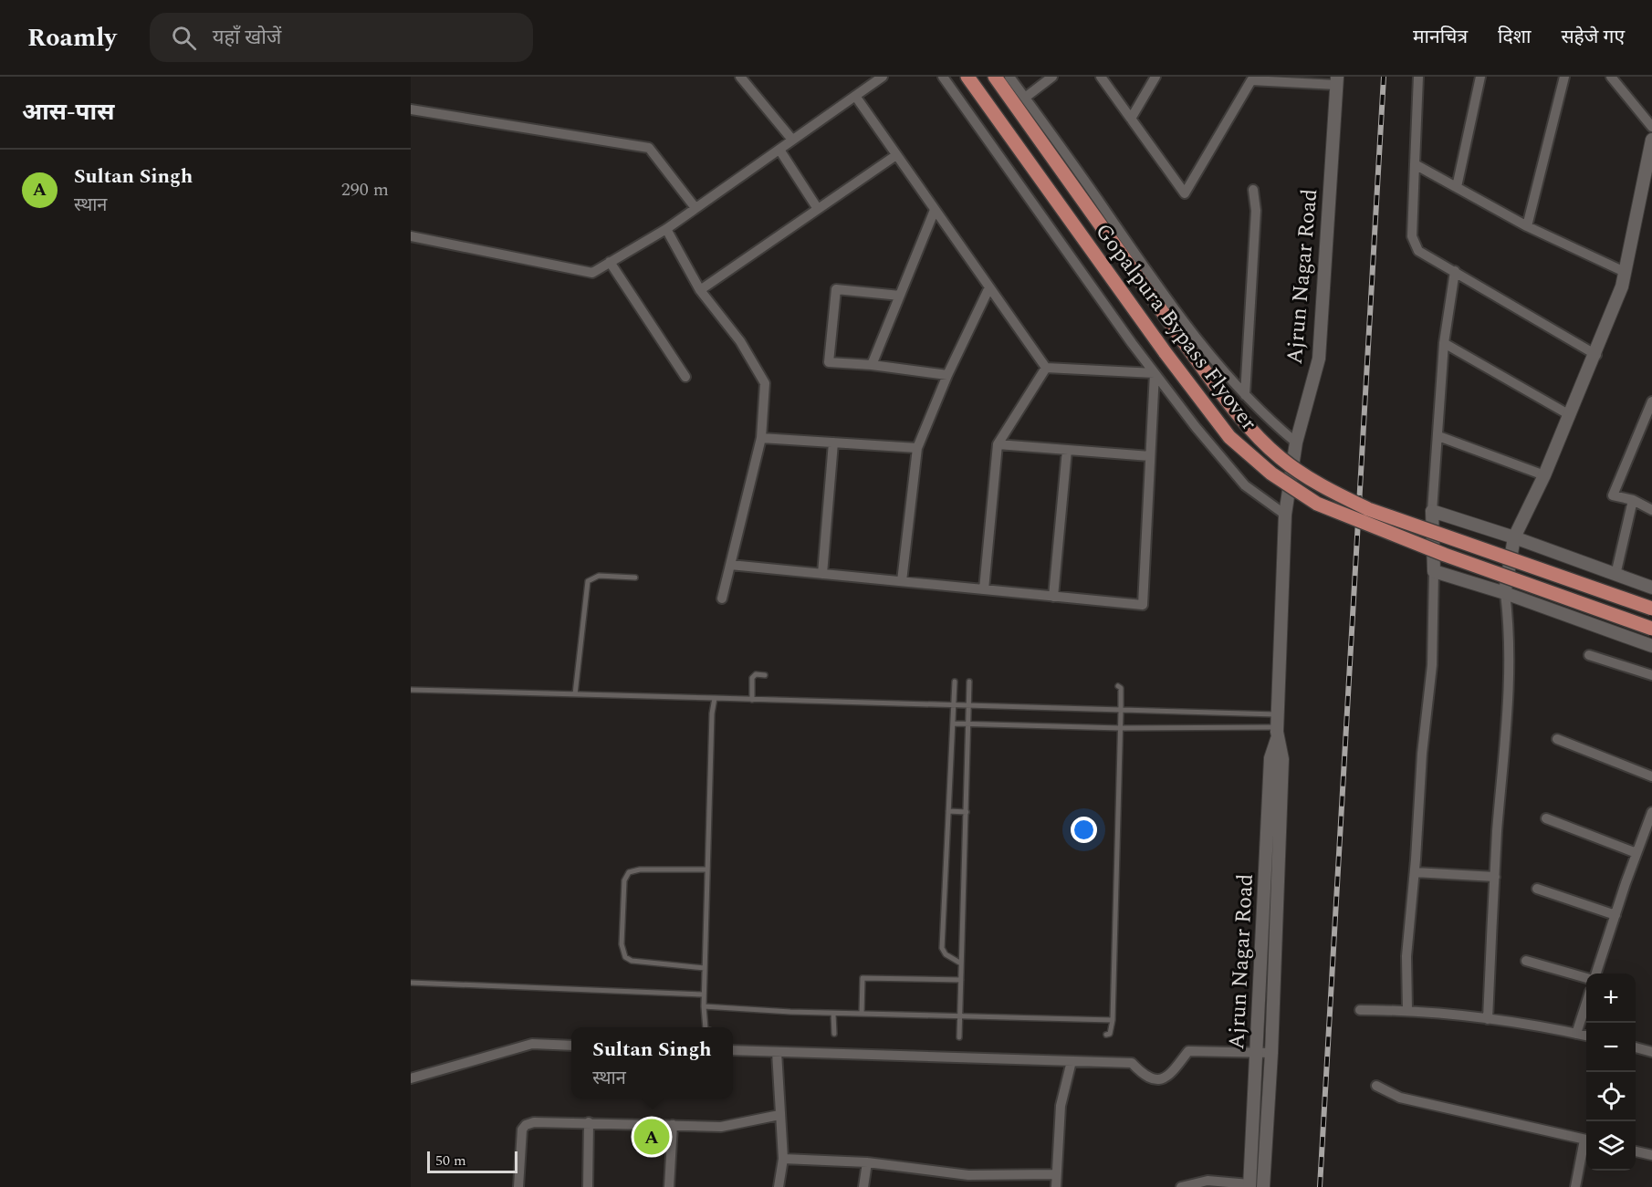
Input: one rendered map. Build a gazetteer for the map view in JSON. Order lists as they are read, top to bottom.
{
  "streets": {
    "main road": ["Gopalpura Bypass Flyover"],
    "street": ["Ajrun Nagar Road"]
  },
  "scale_bar": "50 m",
  "page": {
    "header": "Roamly",
    "search": "यहाँ खोजें",
    "nav": ["मानचित्र", "दिशा", "सहेजे गए"],
    "heading": "आस-पास",
    "list": [
      {
        "mark": "A",
        "name": "Sultan Singh",
        "note": "स्थान",
        "value": "290 m"
      }
    ],
    "map_buttons": ["+", "−"],
    "popup": ["Sultan Singh", "स्थान"],
    "pins": "A",
    "scale": "50 m"
  }
}
